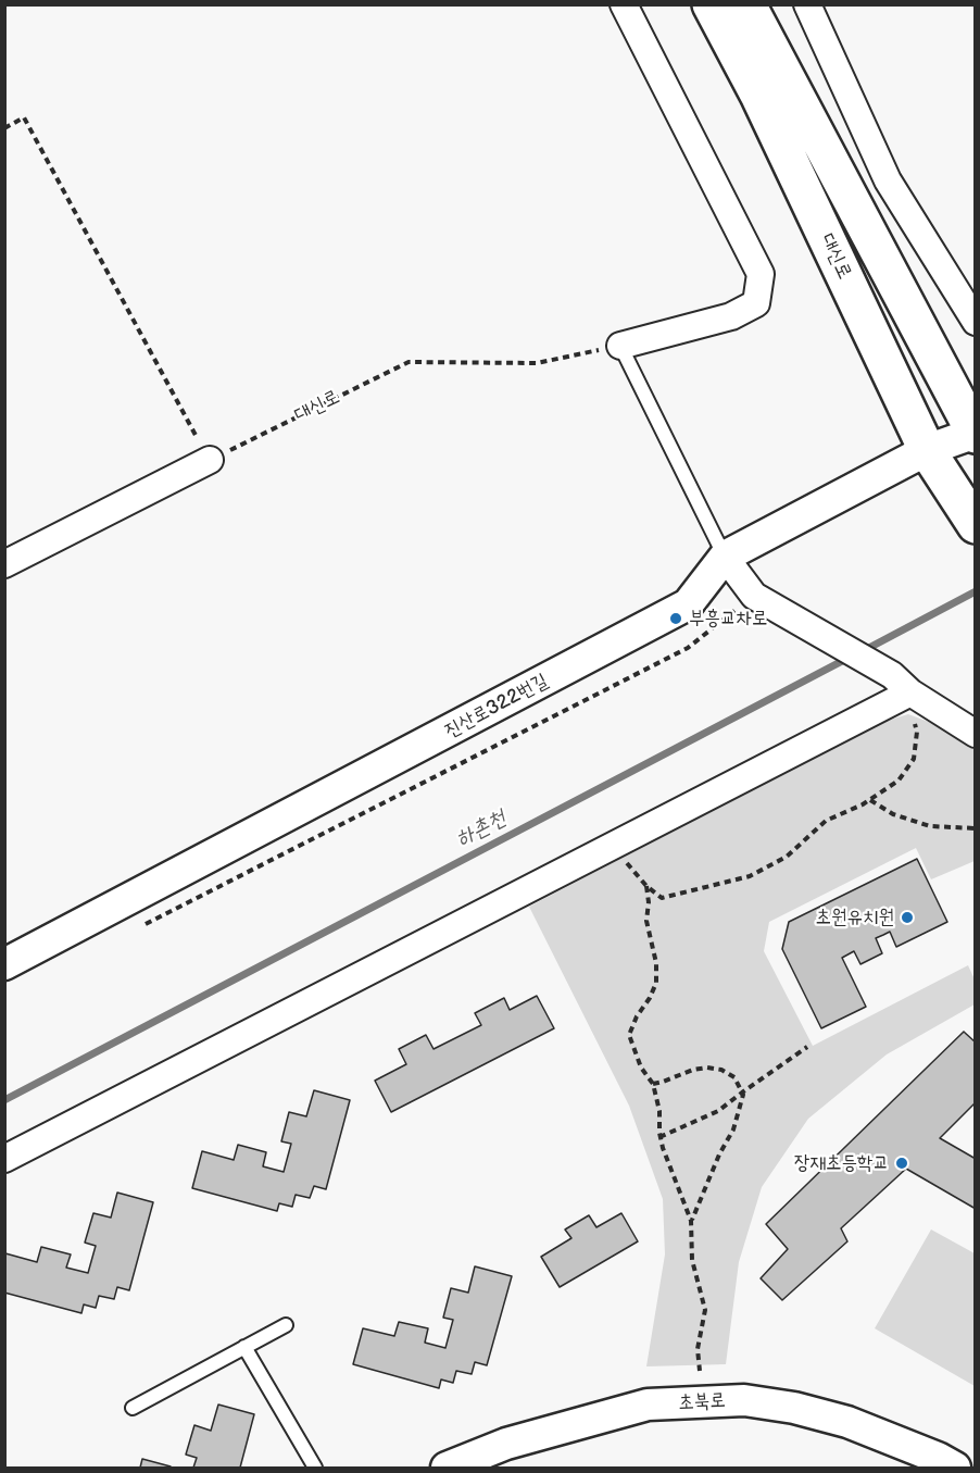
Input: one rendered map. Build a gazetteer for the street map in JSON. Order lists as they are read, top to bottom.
{
  "streets": {
    "highway": ["대신로"],
    "street": ["진산로322번길", "초북로"]
  },
  "crossings": [
    ["대신로", "진산로322번길"]
  ],
  "water": ["하촌천"],
  "places": ["부흥교차로", "초원유치원", "장재초등학교"]
}
